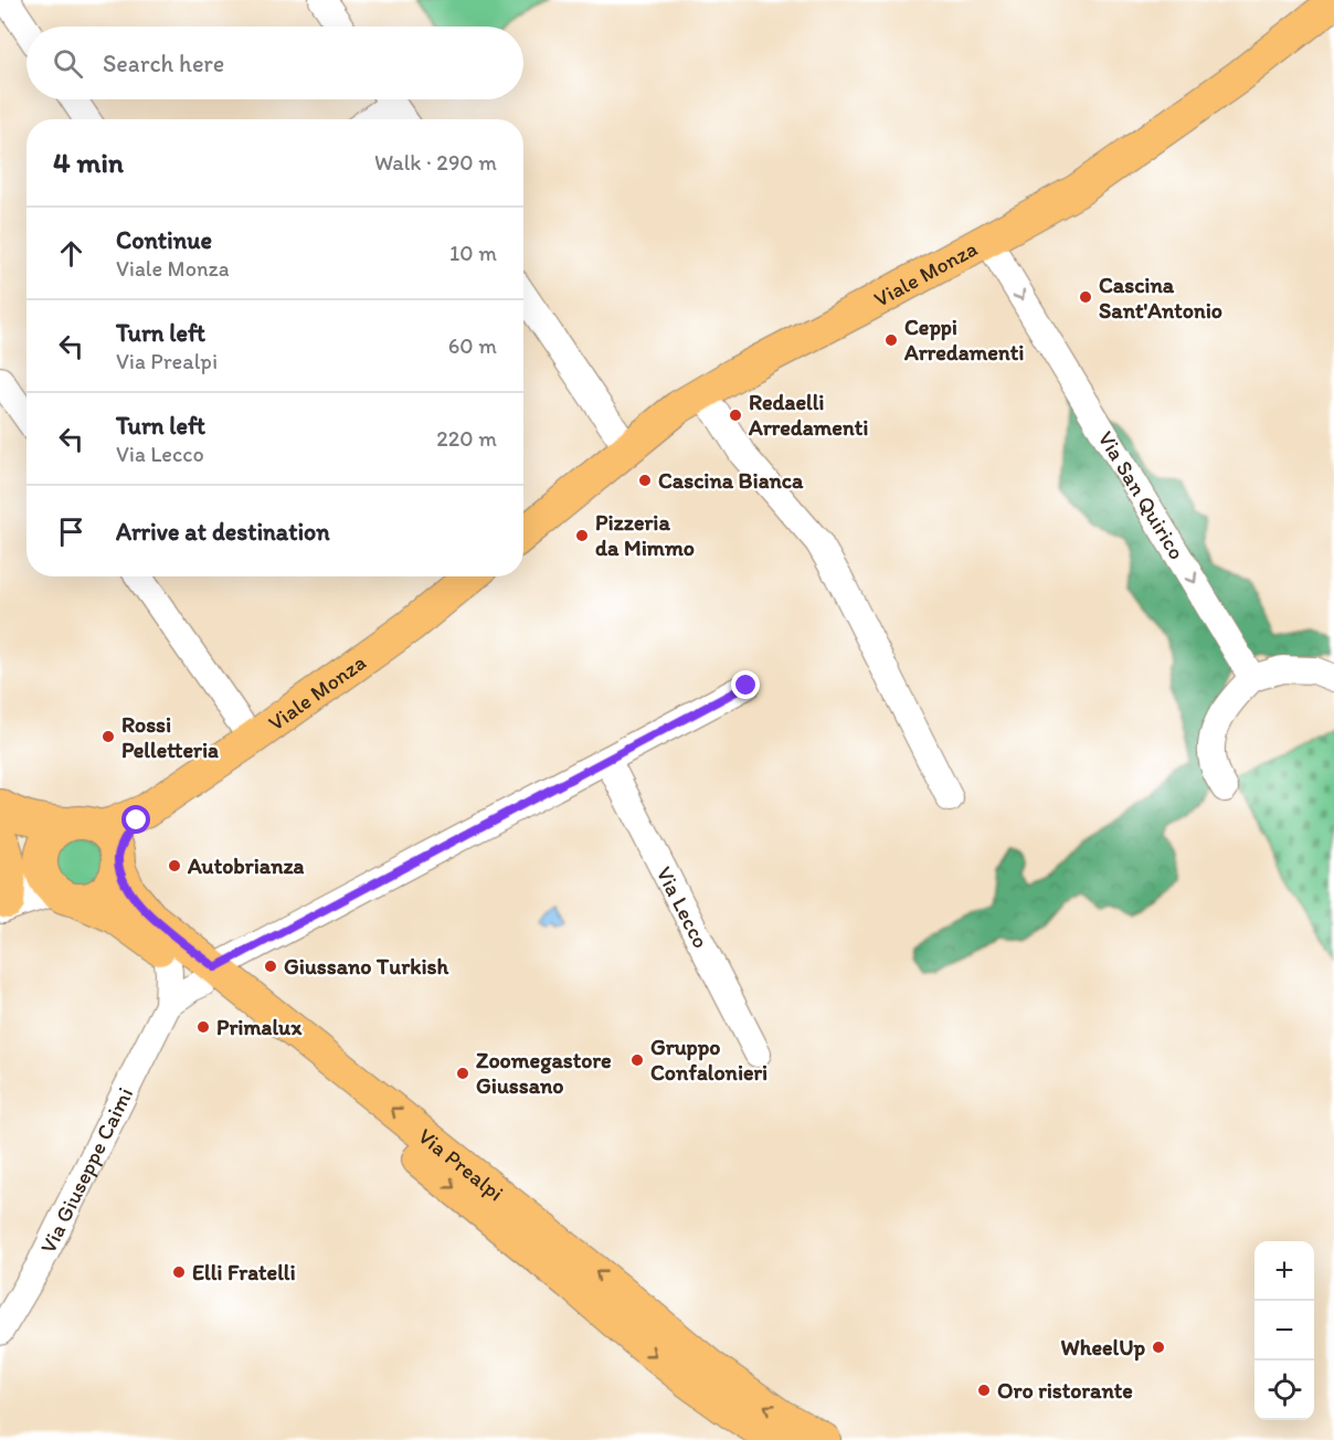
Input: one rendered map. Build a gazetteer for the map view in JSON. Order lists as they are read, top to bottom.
{
  "streets": {
    "main road": ["Viale Monza", "Via Prealpi"],
    "street": ["Via San Quirico", "Via Lecco", "Via Giuseppe Caimi"]
  },
  "crossings": [
    ["Viale Monza", "Via San Quirico"],
    ["Viale Monza", "Via Prealpi"]
  ],
  "one_way": ["Via San Quirico"],
  "places": [
    "Cascina Sant'Antonio",
    "Ceppi Arredamenti",
    "Redaelli Arredamenti",
    "Cascina Bianca",
    "Pizzeria da Mimmo",
    "Rossi Pelletteria",
    "Autobrianza",
    "Giussano Turkish",
    "Primalux",
    "Gruppo Confalonieri",
    "Zoomegastore Giussano",
    "Elli Fratelli",
    "WheelUp",
    "Oro ristorante"
  ],
  "page": {
    "search": "Search here",
    "heading": ["4 min", "Walk · 290 m"],
    "list": [
      ["Continue", "Viale Monza", "10 m"],
      ["Turn left", "Via Prealpi", "60 m"],
      ["Turn left", "Via Lecco", "220 m"],
      "Arrive at destination"
    ],
    "map_buttons": ["+", "−"]
  }
}
